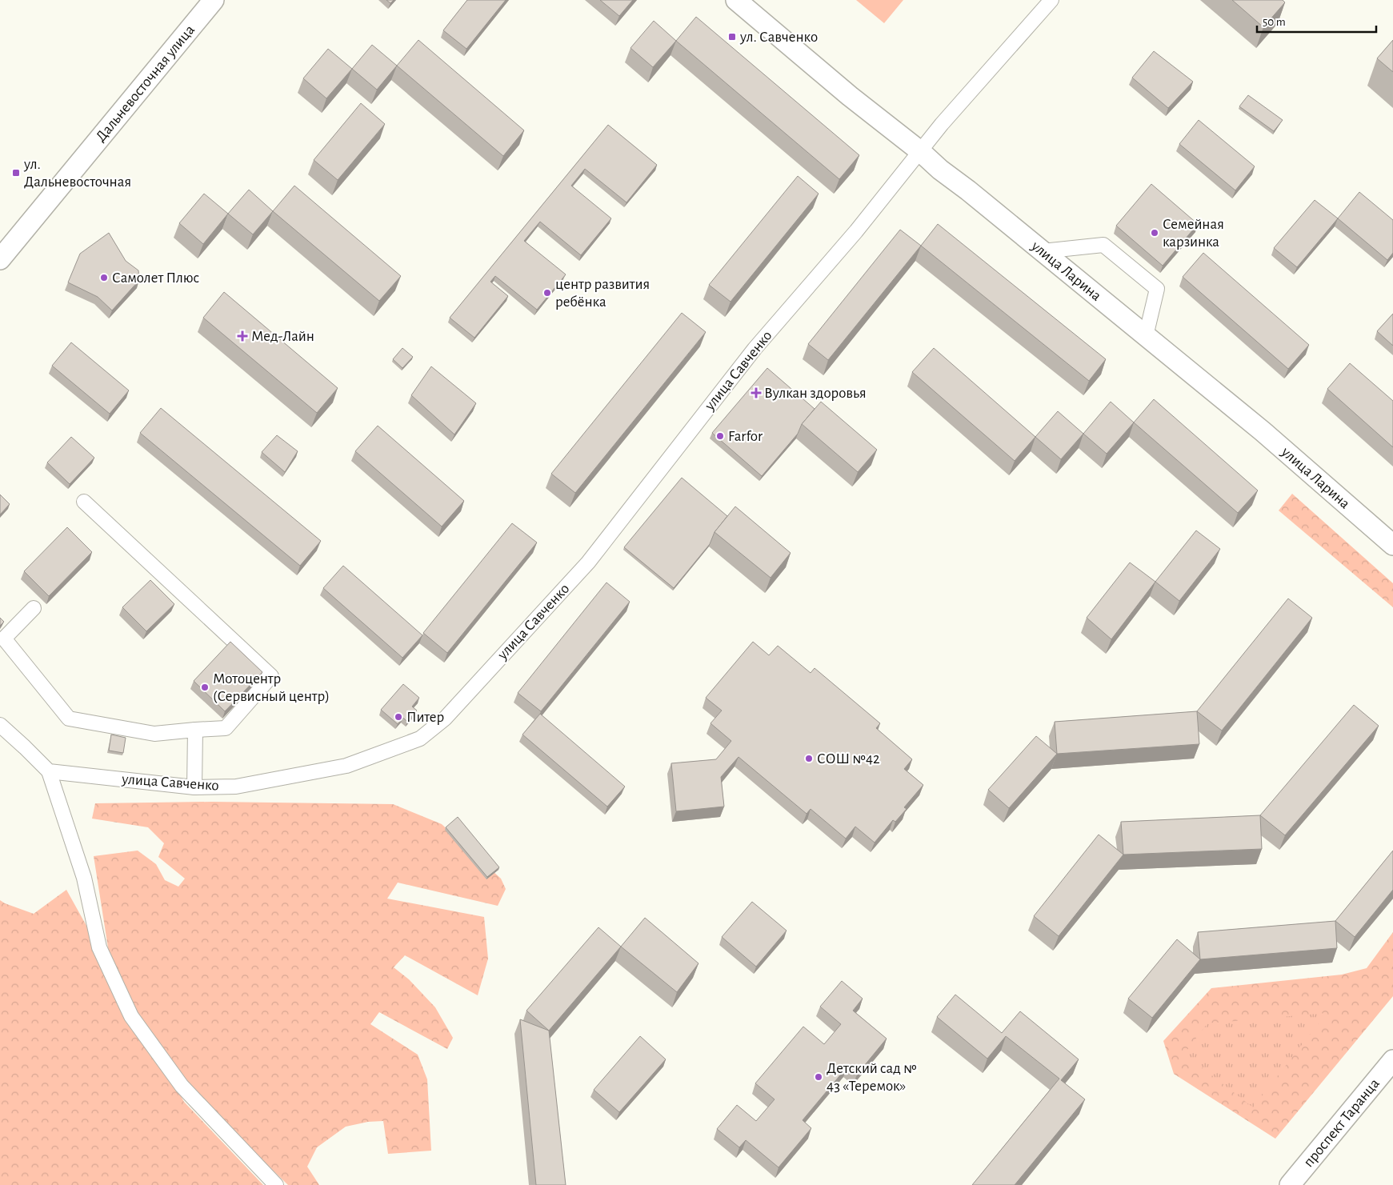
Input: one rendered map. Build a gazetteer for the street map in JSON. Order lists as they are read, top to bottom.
{
  "streets": {
    "main road": ["Дальневосточная улица", "улица Ларина", "проспект Таранца"],
    "street": ["улица Савченко"]
  },
  "crossings": [
    ["улица Ларина", "улица Савченко"]
  ],
  "places": {
    "transit": ["ул. Савченко", "ул. Дальневосточная"],
    "other": [
      "Семейная карзинка",
      "Самолет Плюс",
      "центр развития ребёнка",
      "Farfor",
      "Мотоцентр (Сервисный центр)",
      "Питер",
      "СОШ №42",
      "Детский сад № 43 «Теремок»"
    ],
    "health": ["Мед-Лайн", "Вулкан здоровья"]
  },
  "scale_bar": "50 m"
}
